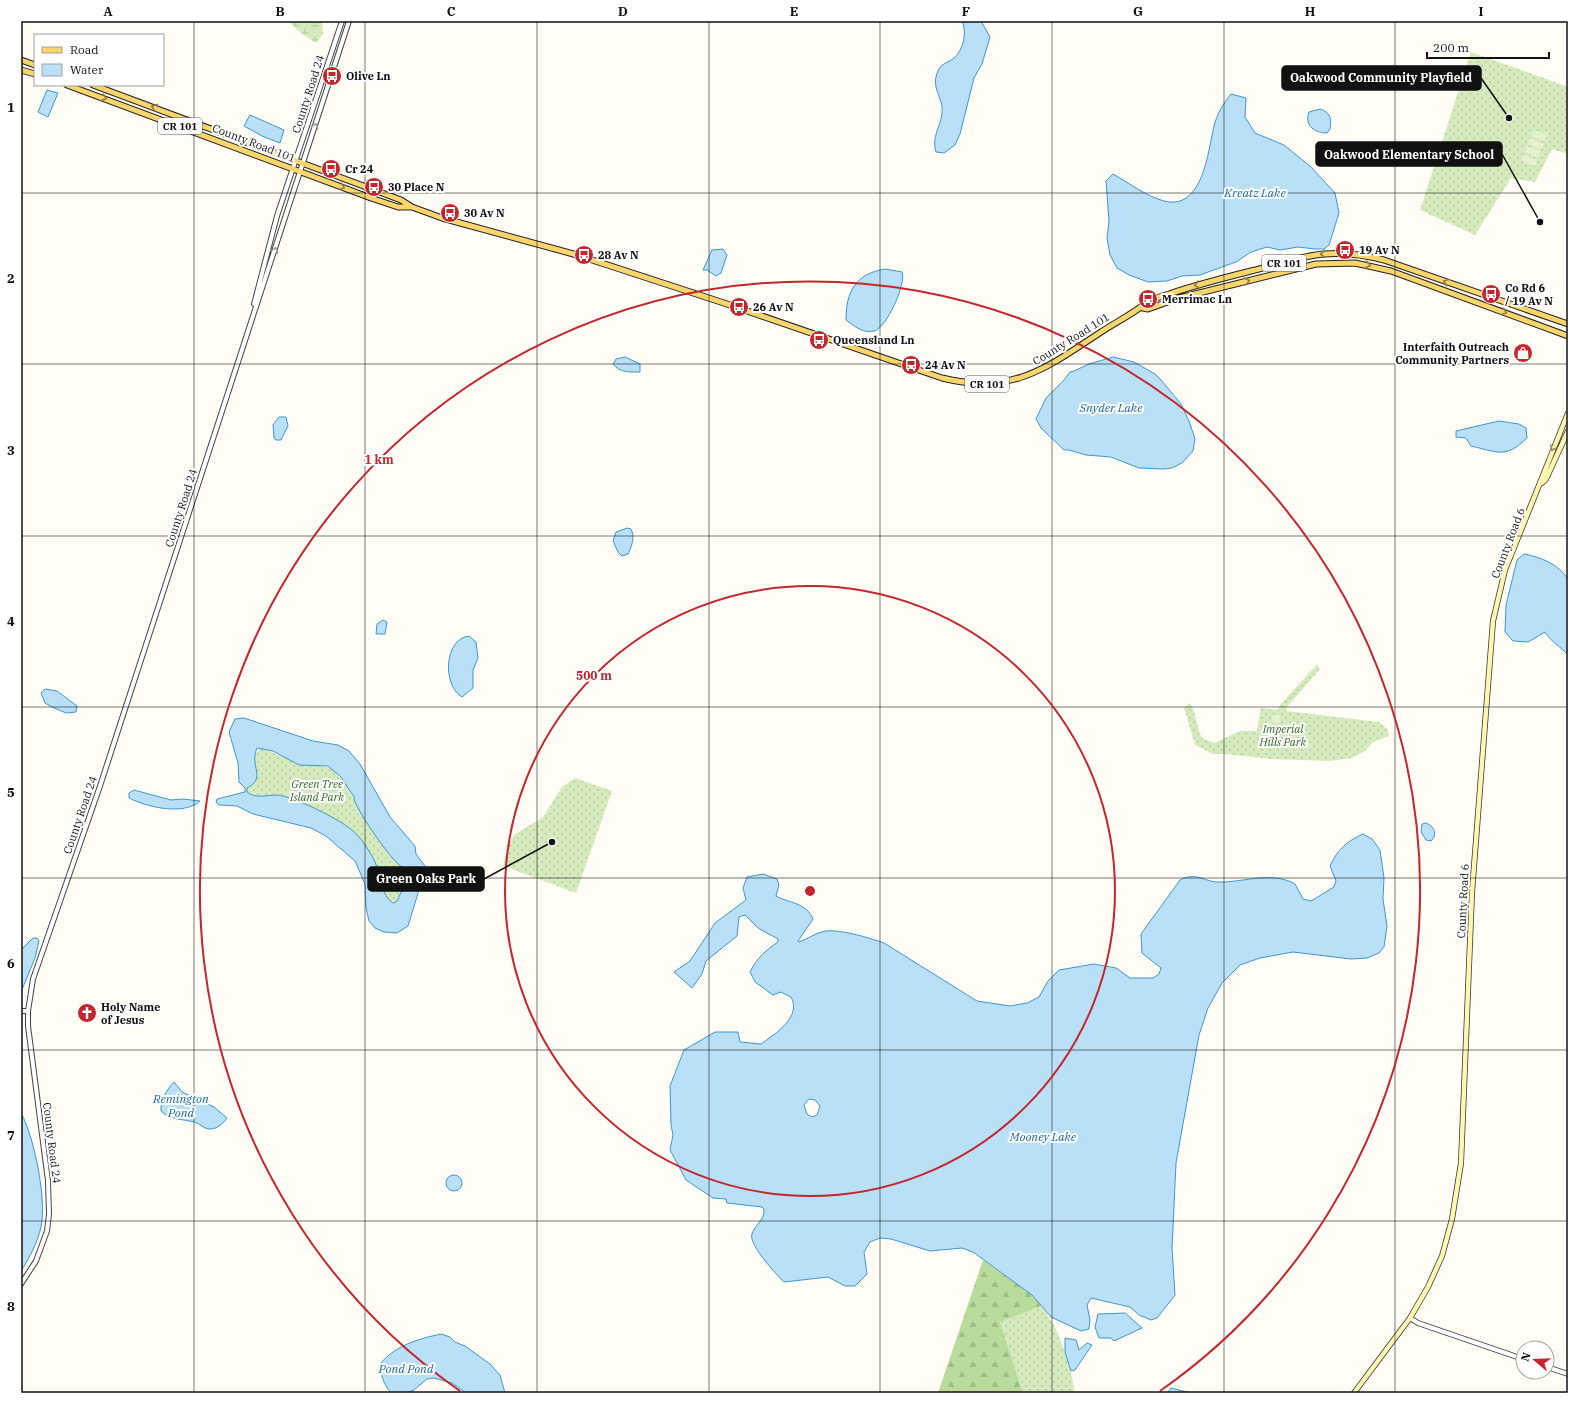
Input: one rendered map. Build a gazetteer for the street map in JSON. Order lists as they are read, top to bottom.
{
  "streets": {
    "main road": ["CR 101", "County Road 101", "County Road 6"],
    "street": ["County Road 24"]
  },
  "crossings": [
    ["County Road 24", "County Road 101"]
  ],
  "water": [
    "Kreatz Lake",
    "Snyder Lake",
    "Remington Pond",
    "Mooney Lake",
    "Pond Pond"
  ],
  "parks": ["Imperial Hills Park", "Green Tree Island Park"],
  "places": {
    "bus stop": [
      "Olive Ln",
      "Cr 24",
      "30 Place N",
      "30 Av N",
      "19 Av N",
      "28 Av N",
      "Co Rd 6 / 19 Av N",
      "Merrimac Ln",
      "26 Av N",
      "Queensland Ln",
      "24 Av N"
    ],
    "other": ["Oakwood Community Playfield", "Oakwood Elementary School", "Green Oaks Park"],
    "shop": ["Interfaith Outreach Community Partners"],
    "church": ["Holy Name of Jesus"]
  },
  "legend": ["Road", "Water"],
  "scale_bar": "200 m",
  "north": "left",
  "grid": {
    "columns": [
      "A",
      "B",
      "C",
      "D",
      "E",
      "F",
      "G",
      "H",
      "I"
    ],
    "rows": [
      "1",
      "2",
      "3",
      "4",
      "5",
      "6",
      "7",
      "8"
    ]
  },
  "rings": ["1 km", "500 m"]
}
